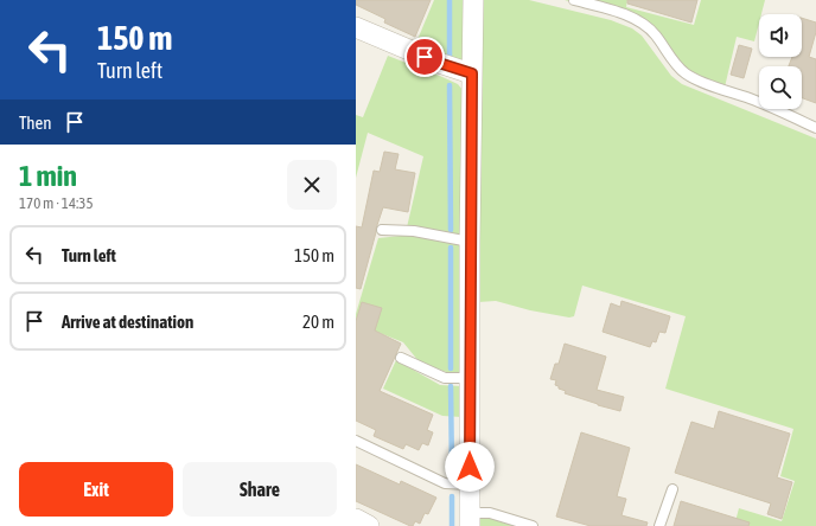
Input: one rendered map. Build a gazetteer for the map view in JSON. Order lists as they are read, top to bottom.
{
  "page": {
    "turn": ["150 m", "Turn left"],
    "then": "Then",
    "heading": ["1 min", "170 m · 14:35"],
    "list": [
      {
        "name": "Turn left",
        "value": "150 m"
      },
      {
        "name": "Arrive at destination",
        "value": "20 m"
      }
    ],
    "buttons": ["Exit", "Share"]
  }
}
